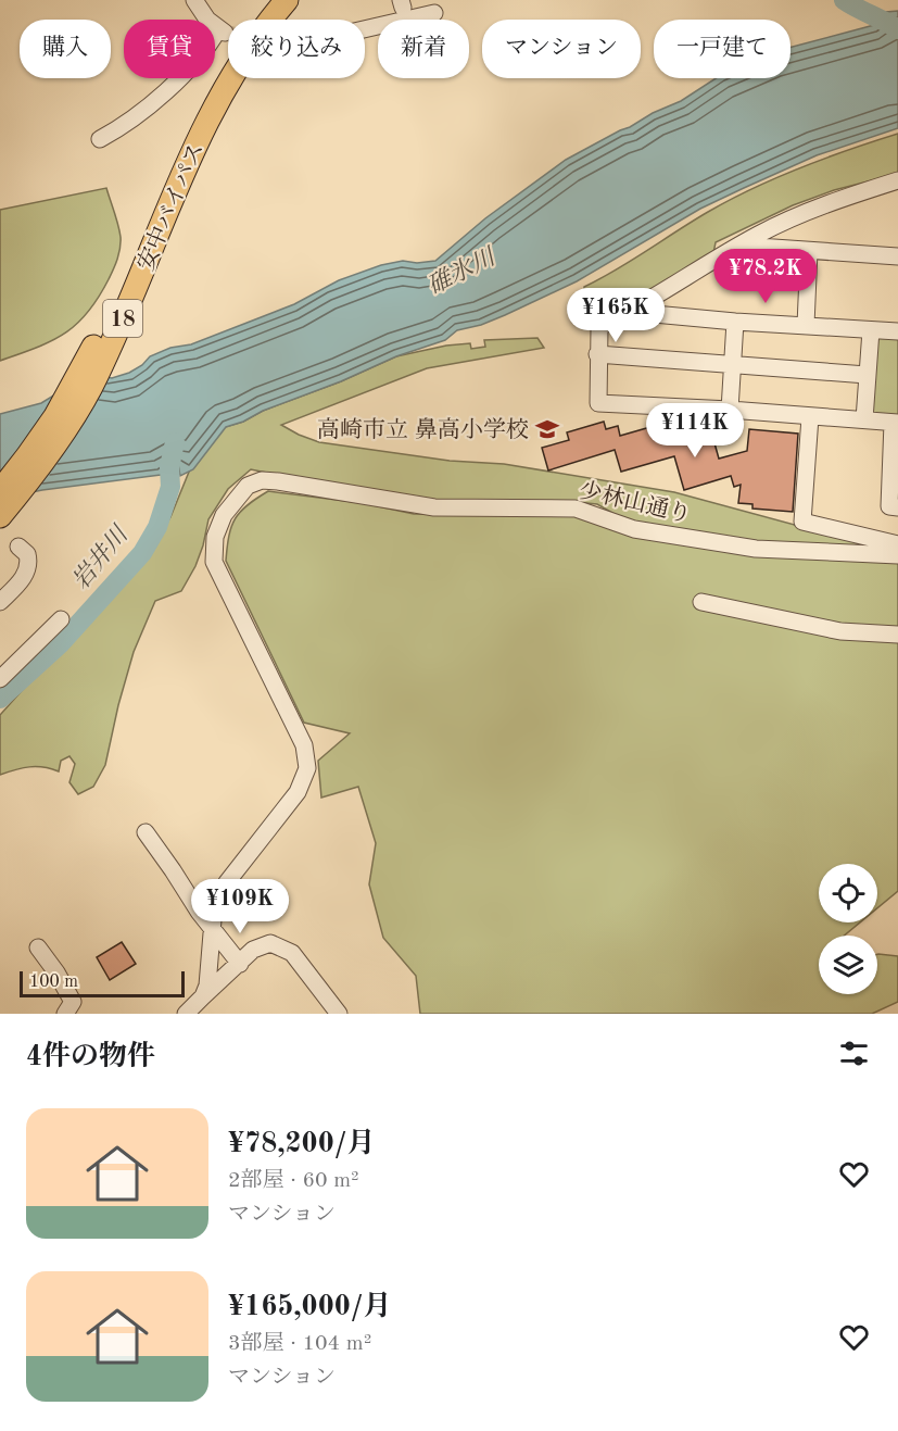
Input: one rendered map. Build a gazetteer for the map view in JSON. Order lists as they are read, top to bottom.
{
  "streets": {
    "highway": ["安中バイパス", "18"],
    "street": ["少林山通り"]
  },
  "water": ["碓氷川", "岩井川"],
  "places": {
    "school or university": ["高崎市立 鼻高小学校"]
  },
  "scale_bar": "100 m",
  "page": {
    "chip": [
      "購入",
      "賃貸",
      "絞り込み",
      "新着",
      "マンション",
      "一戸建て"
    ],
    "price": [
      "¥78.2K",
      "¥165K",
      "¥114K",
      "¥109K"
    ],
    "scale": "100 m",
    "heading": "4件の物件",
    "list": [
      {
        "name": "¥78,200/月",
        "note": "2部屋 · 60 m² · マンション"
      },
      {
        "name": "¥165,000/月",
        "note": "3部屋 · 104 m² · マンション"
      }
    ]
  }
}
